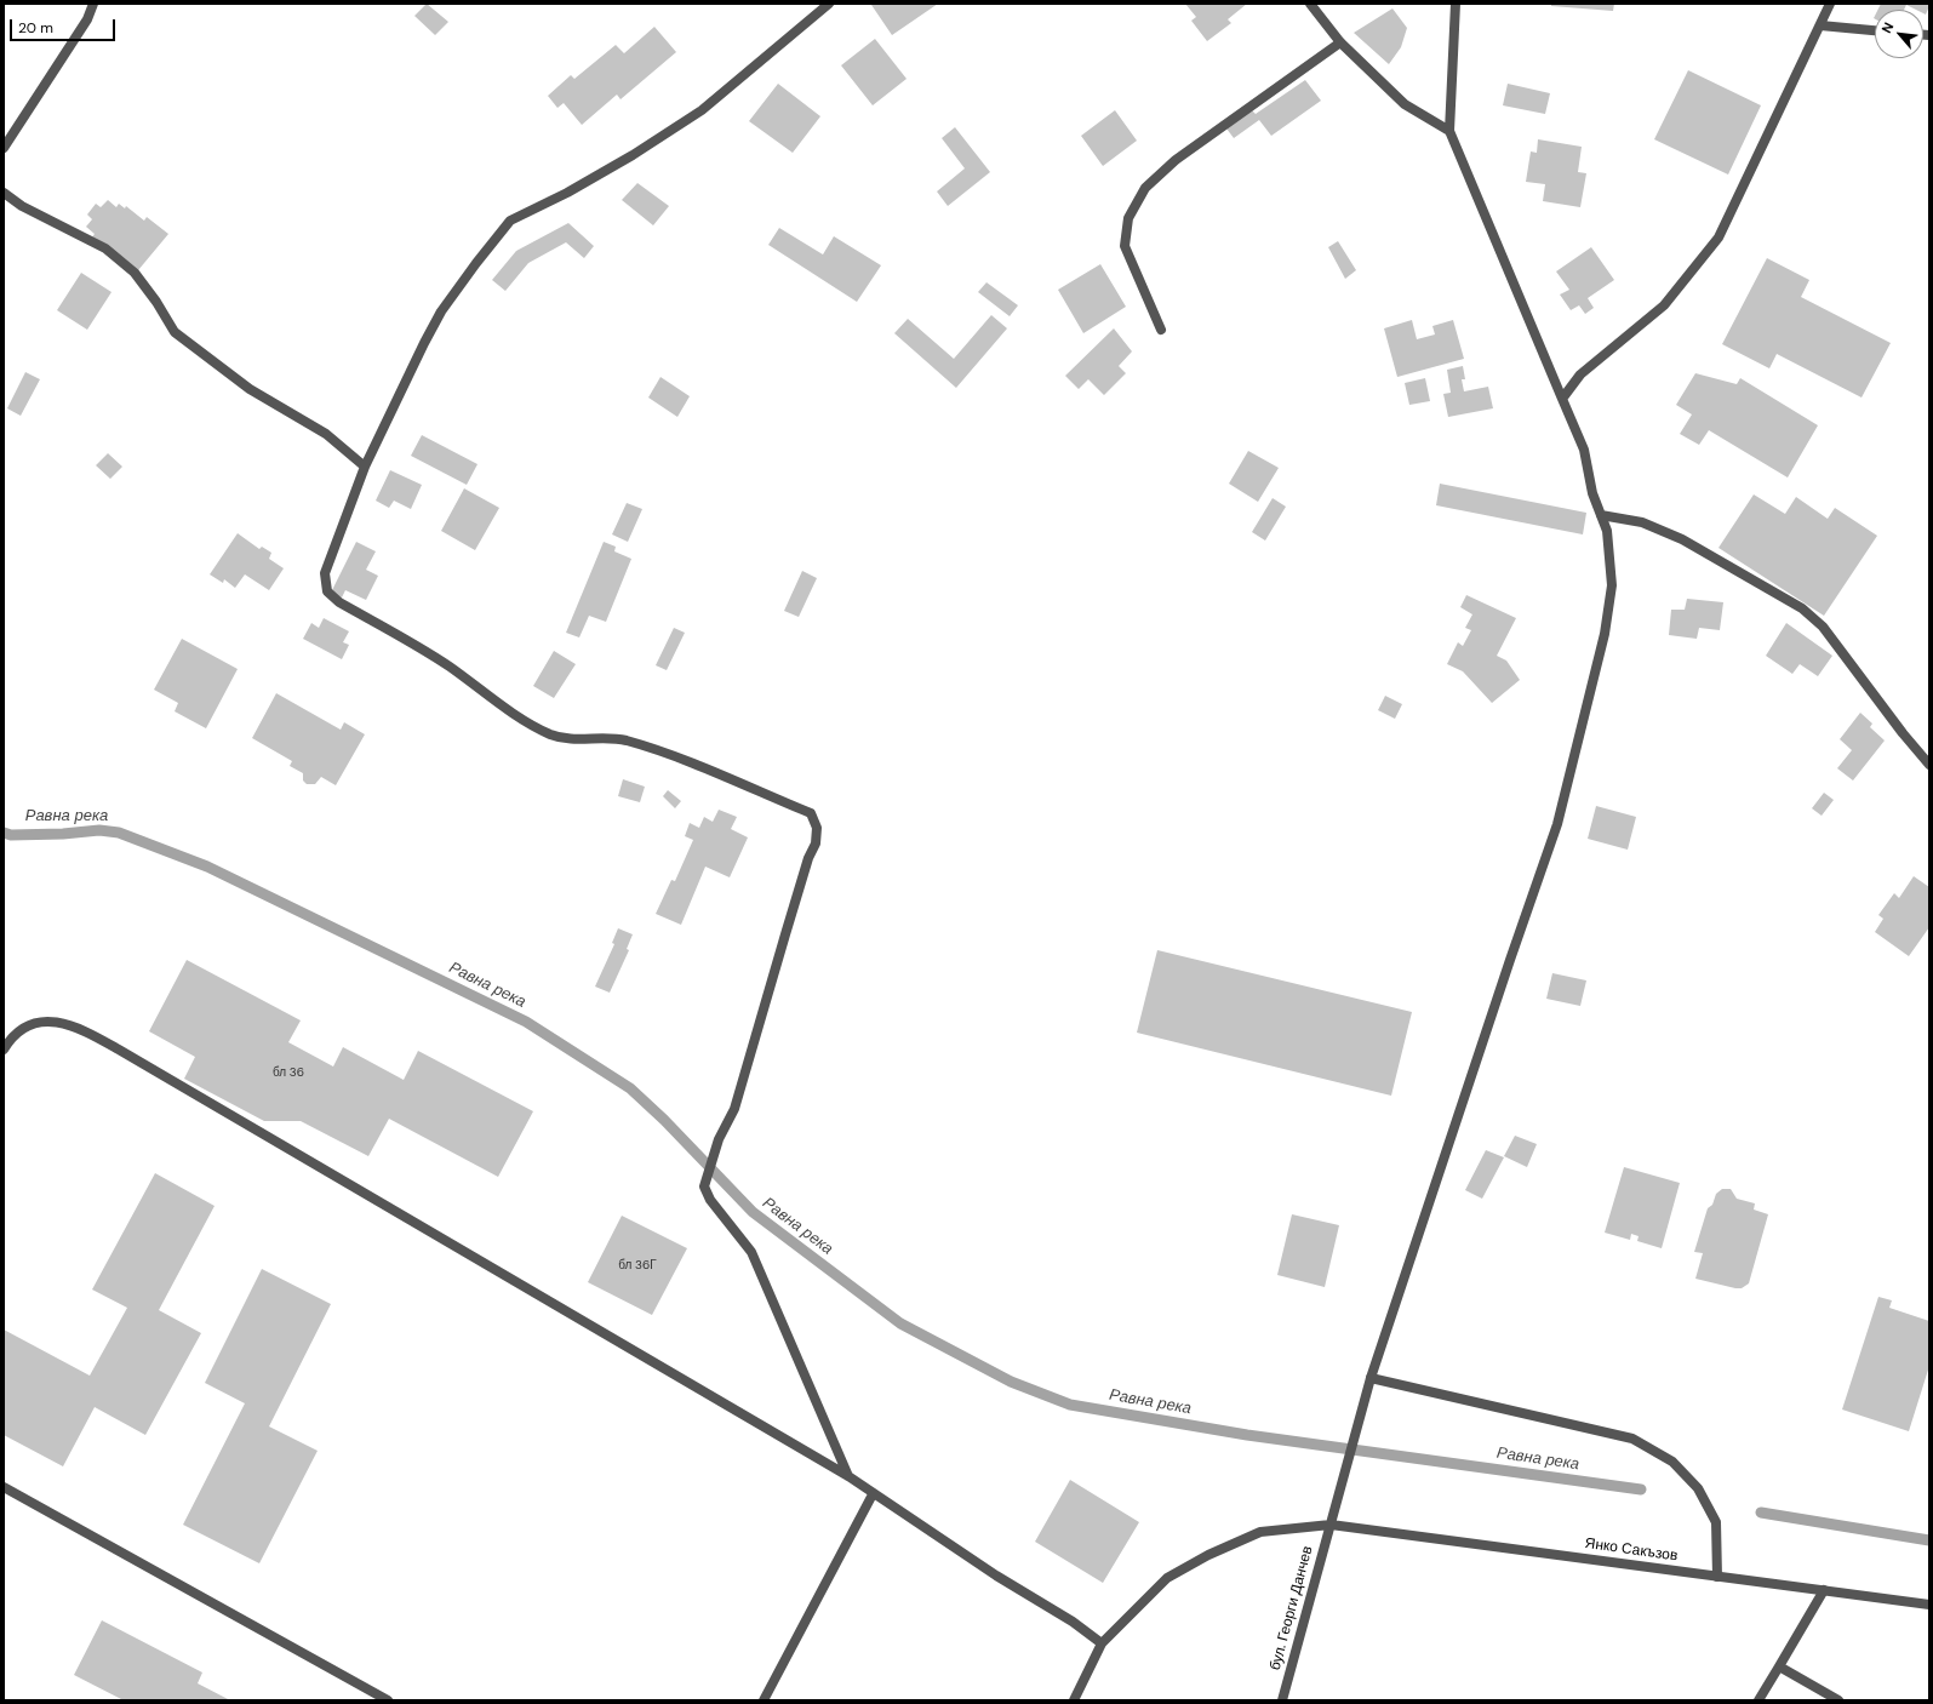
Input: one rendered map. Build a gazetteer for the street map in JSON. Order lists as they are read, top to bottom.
{
  "streets": {
    "street": ["Янко Сакъзов", "бул. Георги Данчев"]
  },
  "crossings": [
    ["Янко Сакъзов", "бул. Георги Данчев"]
  ],
  "water": ["Равна река"],
  "house_numbers": ["бл 36", "бл 36Г"],
  "scale_bar": "20 m",
  "north": "top left"
}
